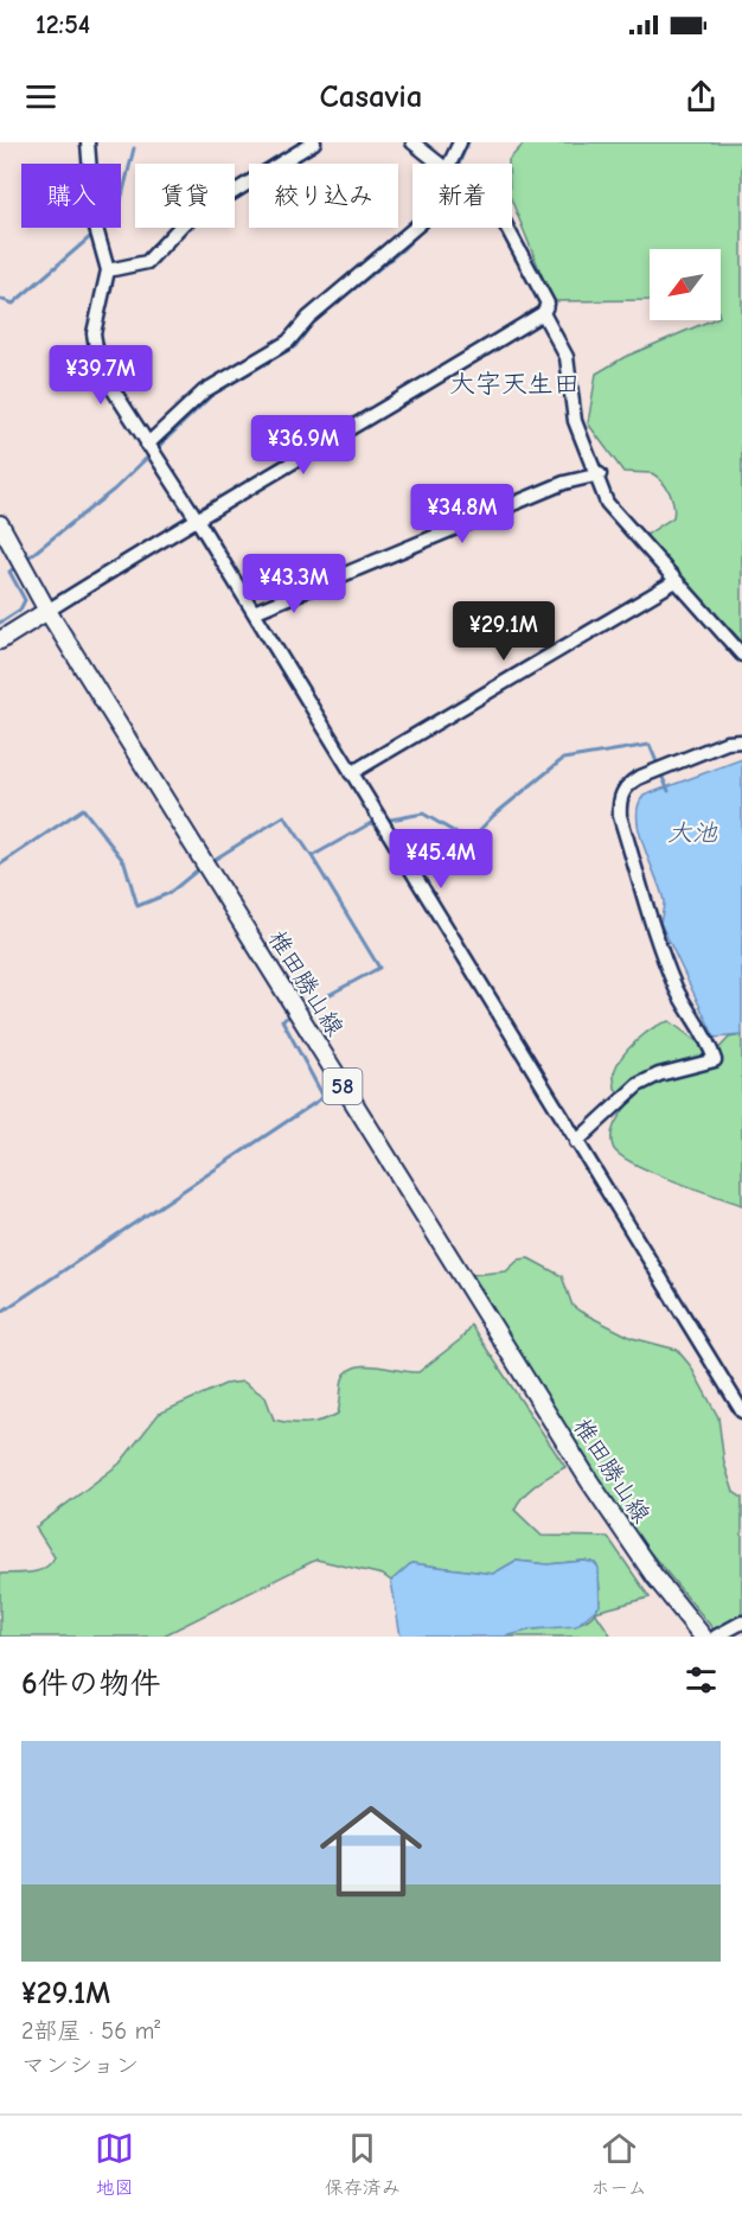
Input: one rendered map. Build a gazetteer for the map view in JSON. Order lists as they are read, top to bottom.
{
  "streets": {
    "main road": ["椎田勝山線", "58"]
  },
  "districts": ["大字天生田"],
  "water": ["大池"],
  "north": "bottom left",
  "page": {
    "status": "12:54",
    "header": "Casavia",
    "chip": [
      "購入",
      "賃貸",
      "絞り込み",
      "新着"
    ],
    "price": [
      "¥39.7M",
      "¥36.9M",
      "¥34.8M",
      "¥43.3M",
      "¥29.1M",
      "¥45.4M"
    ],
    "heading": "6件の物件",
    "list": [
      {
        "name": "¥29.1M",
        "note": "2部屋 · 56 m² · マンション"
      }
    ],
    "tabs": ["地図", "保存済み", "ホーム"]
  }
}
